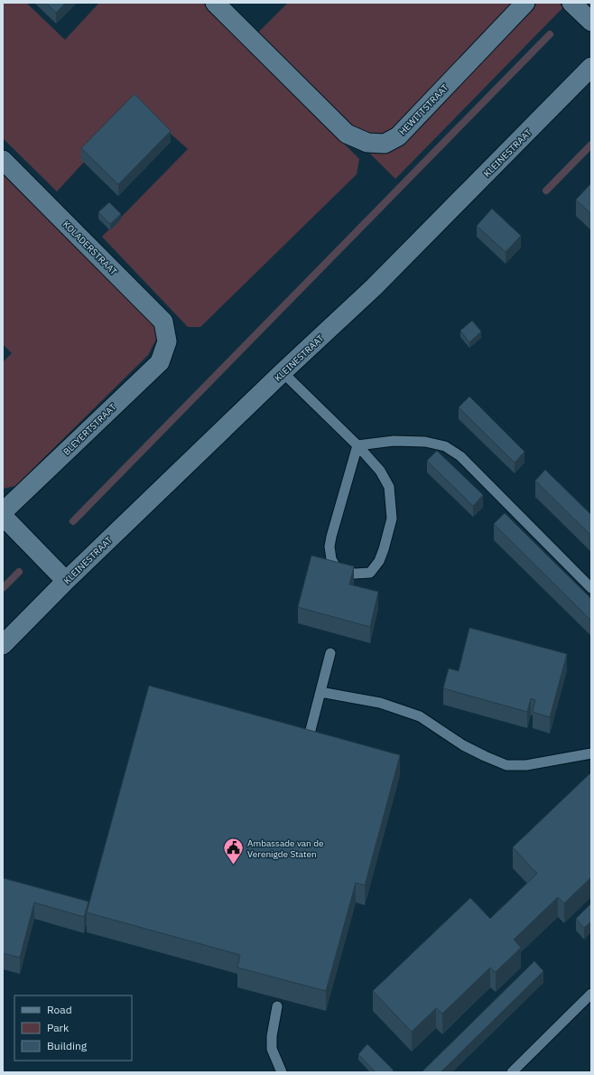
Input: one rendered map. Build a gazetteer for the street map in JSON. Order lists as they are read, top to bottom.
{
  "streets": {
    "street": [
      "HEWITTSTRAAT",
      "KLEINESTRAAT",
      "KOLADERSTRAAT",
      "BLEYERTSTRAAT"
    ]
  },
  "crossings": [
    ["KOLADERSTRAAT", "BLEYERTSTRAAT"]
  ],
  "places": {
    "public building": ["Ambassade van de Verenigde Staten"]
  },
  "legend": ["Road", "Park", "Building"]
}
